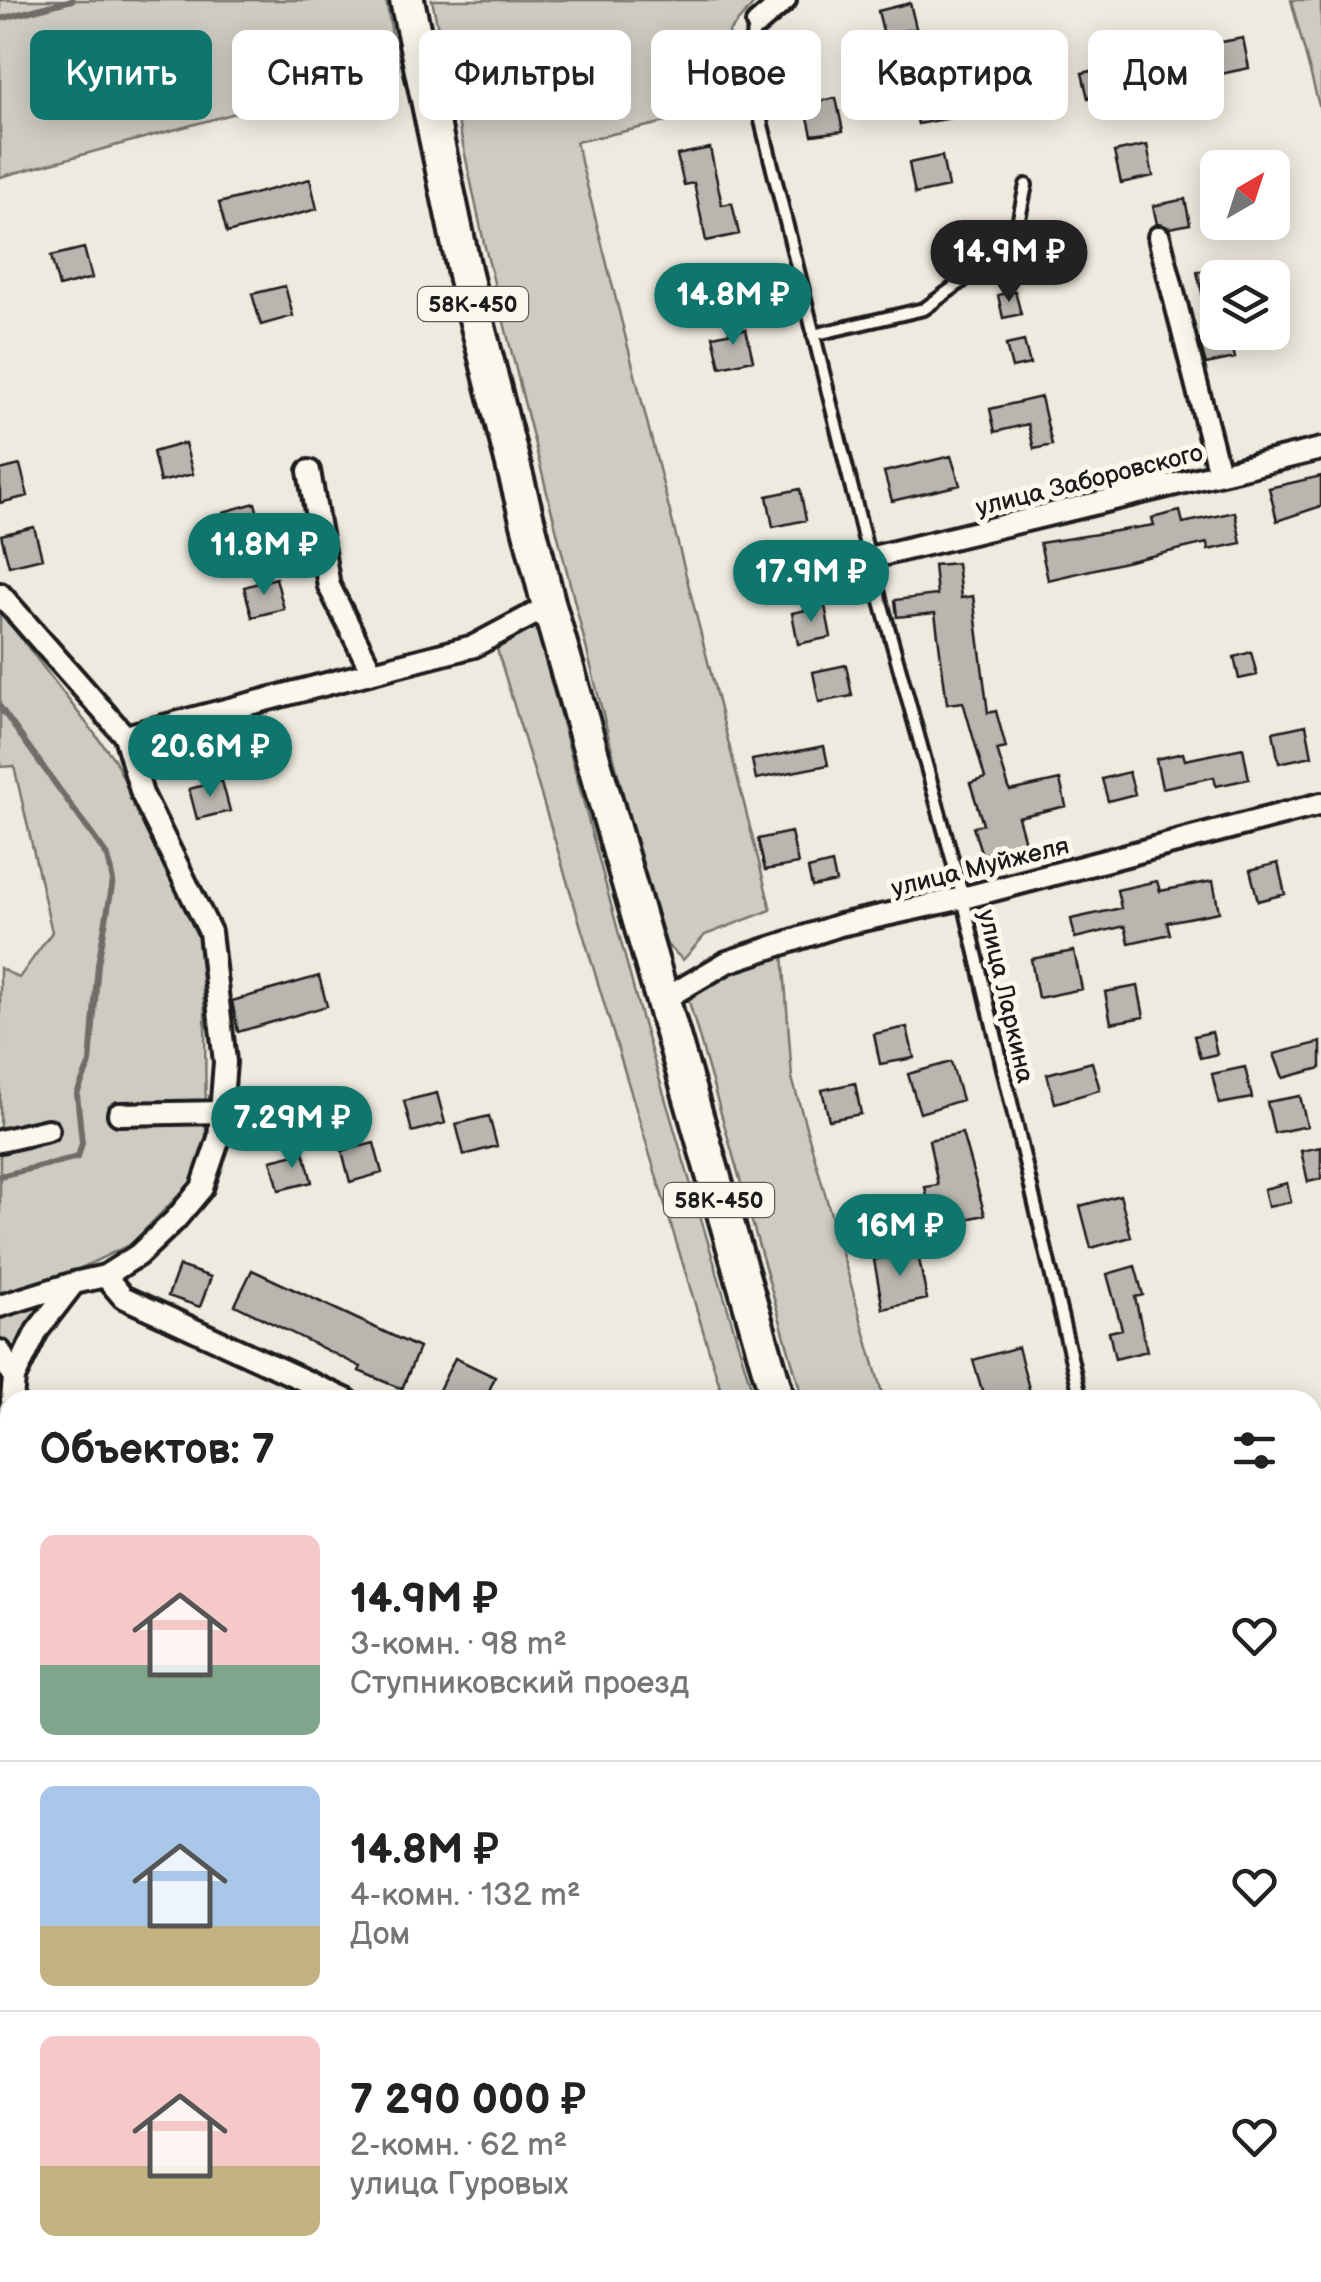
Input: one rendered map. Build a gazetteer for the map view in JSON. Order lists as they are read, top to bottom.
{
  "streets": {
    "highway": ["58К-450"],
    "street": ["улица Заборовского", "улица Муйжеля"],
    "lane": ["улица Ларкина"]
  },
  "crossings": [
    ["58К-450", "улица Муйжеля"],
    ["улица Заборовского", "улица Ларкина"],
    ["улица Муйжеля", "улица Ларкина"]
  ],
  "north": "top right",
  "page": {
    "chip": [
      "Купить",
      "Снять",
      "Фильтры",
      "Новое",
      "Квартира",
      "Дом"
    ],
    "price": [
      "14.9M ₽",
      "14.8M ₽",
      "11.8M ₽",
      "17.9M ₽",
      "20.6M ₽",
      "7.29M ₽",
      "16M ₽"
    ],
    "heading": "Объектов: 7",
    "list": [
      {
        "name": "14.9M ₽",
        "note": "3-комн. · 98 m² · Ступниковский проезд"
      },
      {
        "name": "14.8M ₽",
        "note": "4-комн. · 132 m² · Дом"
      },
      {
        "name": "7 290 000 ₽",
        "note": "2-комн. · 62 m² · улица Гуровых"
      }
    ]
  }
}
